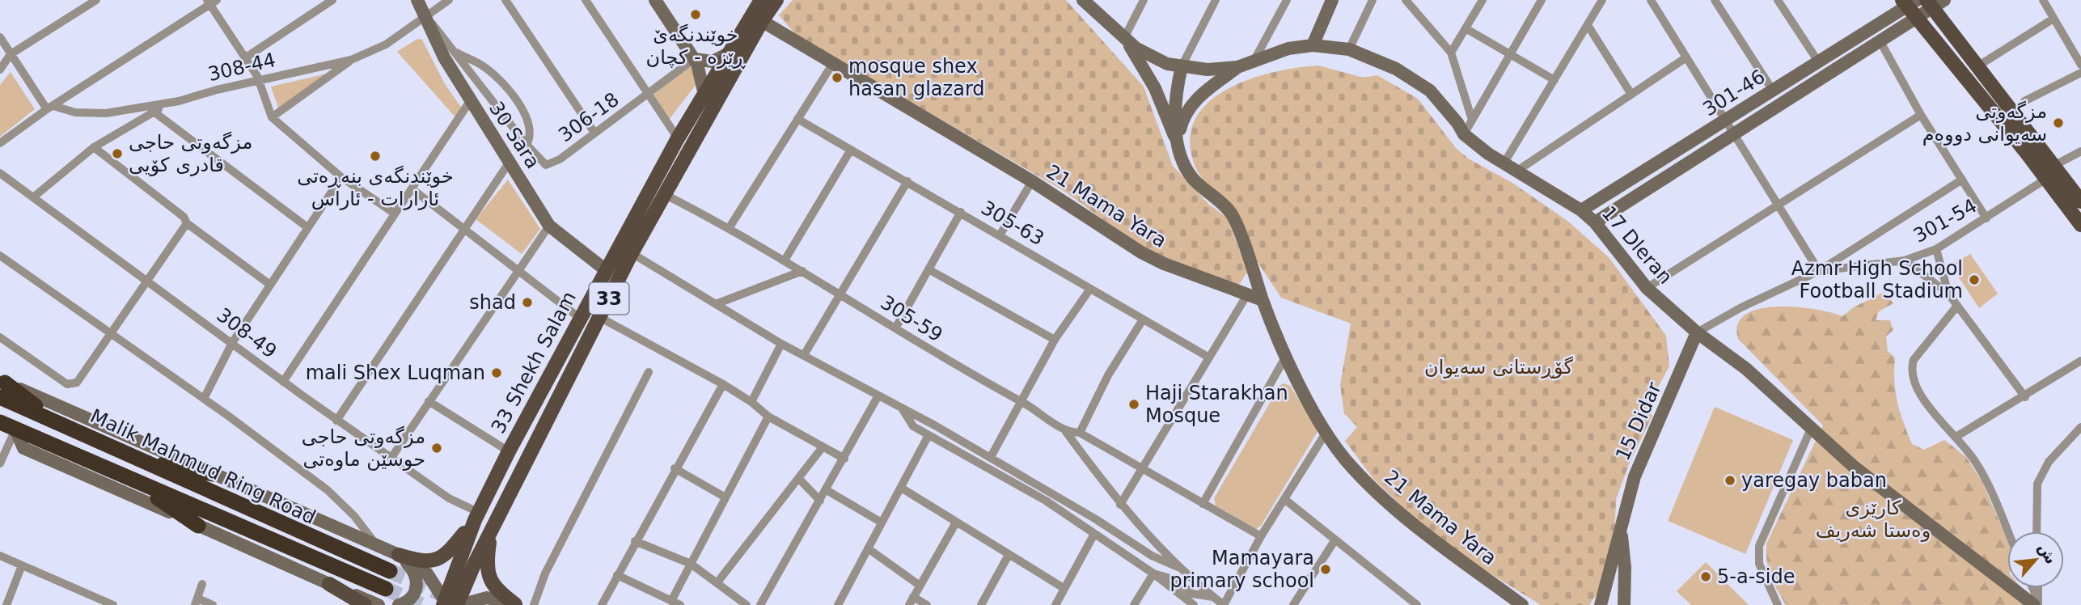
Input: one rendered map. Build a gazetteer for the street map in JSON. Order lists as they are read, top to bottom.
{
  "streets": {
    "highway": ["Malik Mahmud Ring Road"],
    "main road": [
      "301-46",
      "30 Sara",
      "21 Mama Yara",
      "17 Dleran",
      "33",
      "33 Shekh Salam",
      "15 Didar"
    ],
    "street": [
      "308-44",
      "306-18",
      "301-54",
      "305-63",
      "305-59",
      "308-49"
    ]
  },
  "crossings": [
    ["308-44", "306-18"],
    ["308-44", "30 Sara"],
    ["301-46", "17 Dleran"],
    ["306-18", "30 Sara"],
    ["30 Sara", "33 Shekh Salam"],
    ["21 Mama Yara", "33 Shekh Salam"],
    ["301-54", "17 Dleran"],
    ["301-54", "15 Didar"],
    ["17 Dleran", "15 Didar"],
    ["305-59", "33 Shekh Salam"],
    ["308-49", "33 Shekh Salam"]
  ],
  "parks": ["گۆڕستانی سەیوان", "کارێزی وەستا شەریف"],
  "places": [
    "خوێندنگەێ ڕێزە - کچان",
    "mosque shex hasan glazard",
    "مزگەوتی سەیوانی دووەم",
    "مزگەوتی حاجی قادری کۆیی",
    "خوێندنگەی بنەڕەتی ئارارات - ئاراس",
    "Azmr High School Football Stadium",
    "shad",
    "mali Shex Luqman",
    "Haji Starakhan Mosque",
    "مزگەوتی حاجی حوسێن ماوەتی",
    "yaregay baban",
    "Mamayara primary school",
    "5-a-side"
  ],
  "north": "top right"
}
